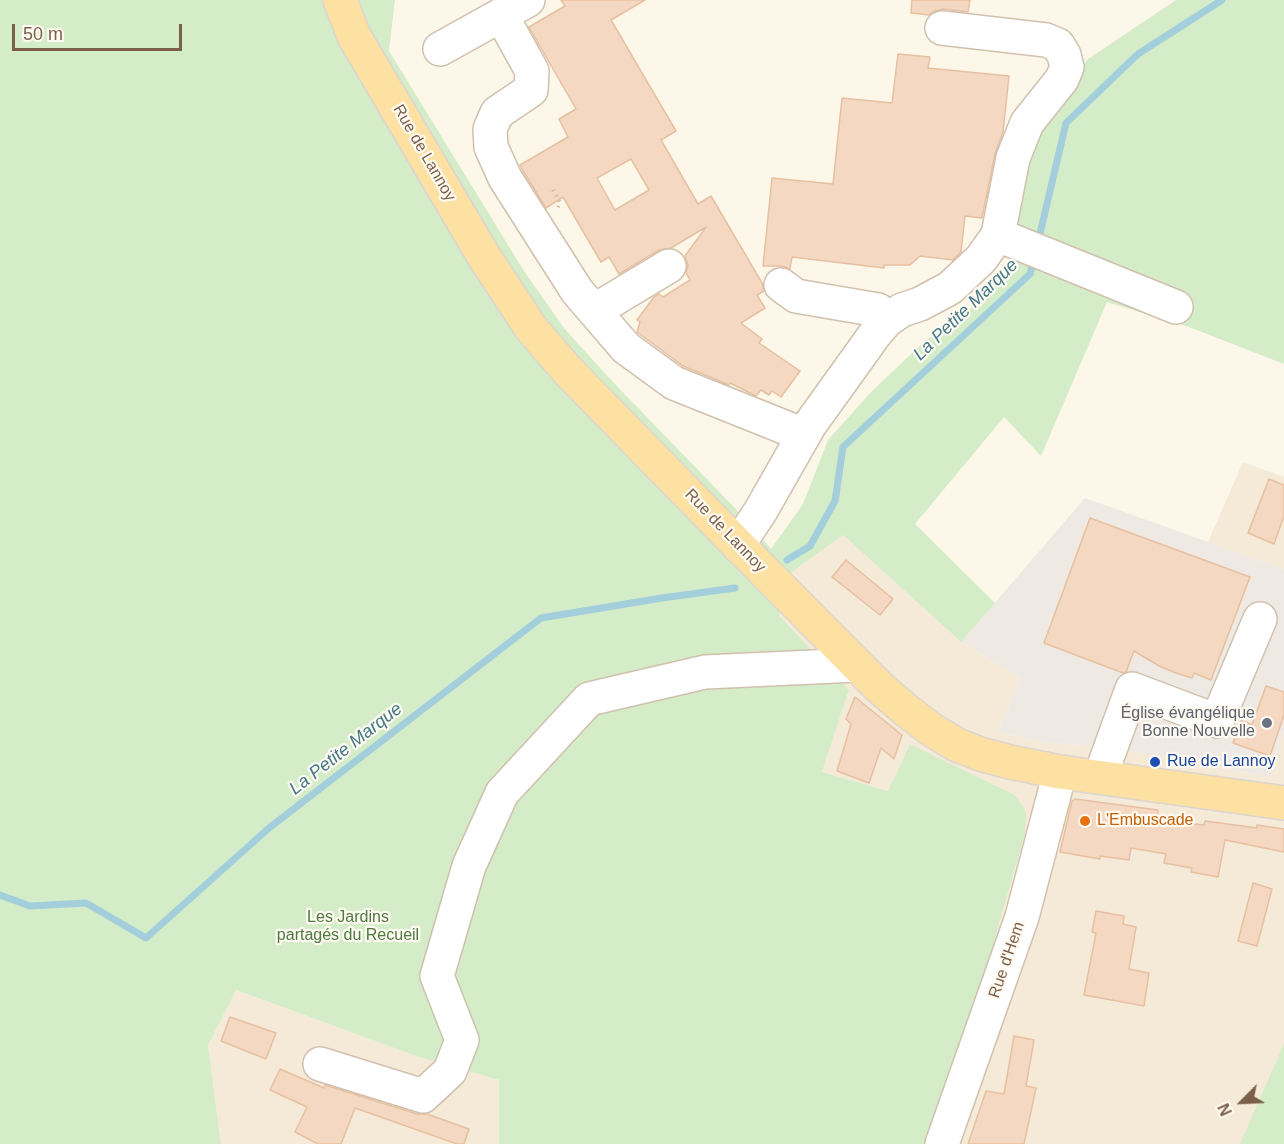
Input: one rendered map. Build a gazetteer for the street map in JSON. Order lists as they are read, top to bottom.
{
  "streets": {
    "main road": ["Rue de Lannoy"],
    "street": ["Rue d'Hem"]
  },
  "crossings": [
    ["Rue de Lannoy", "Rue d'Hem"]
  ],
  "water": ["La Petite Marque"],
  "parks": ["Les Jardins partagés du Recueil"],
  "places": ["Église évangélique Bonne Nouvelle", "Rue de Lannoy", "L'Embuscade"],
  "scale_bar": "50 m",
  "north": "bottom left"
}
